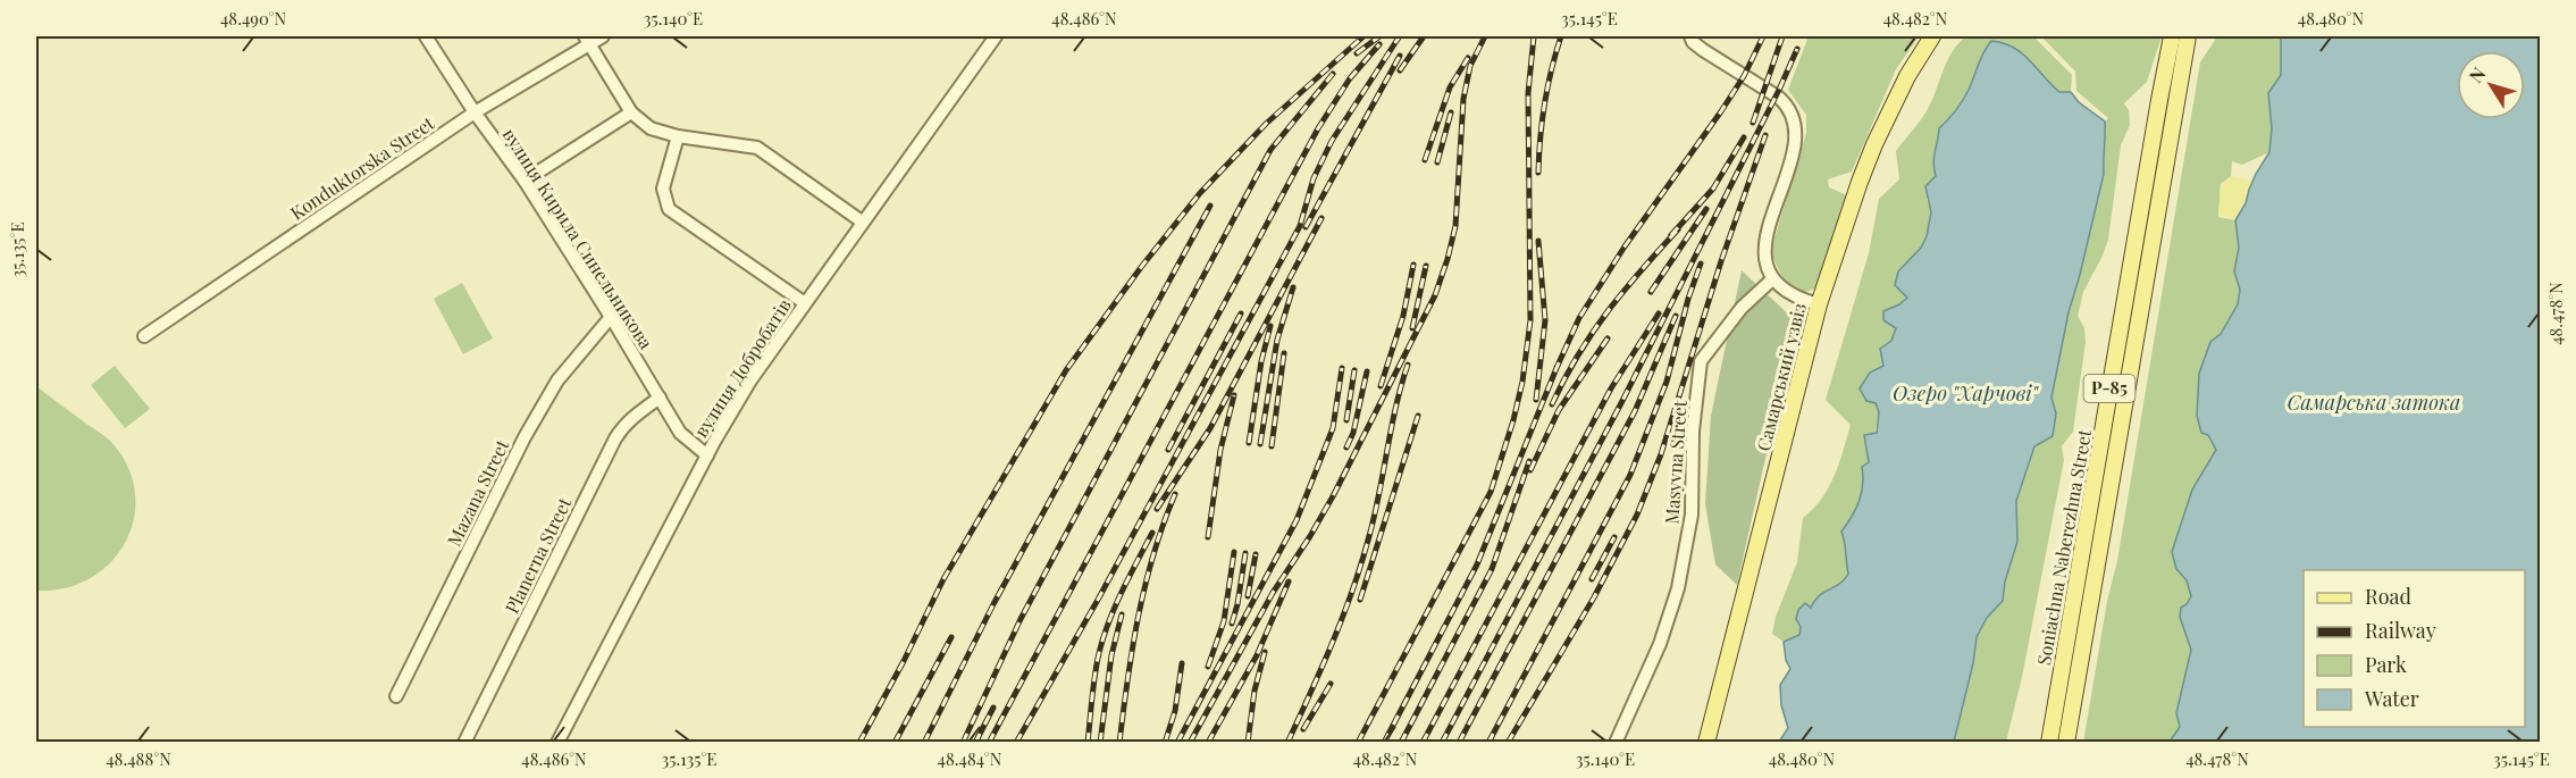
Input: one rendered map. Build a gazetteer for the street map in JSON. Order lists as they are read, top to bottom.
{
  "streets": {
    "main road": ["Самарський узвіз", "Р-85", "Soniachna Naberezhna Street"],
    "street": [
      "Konduktorska Street",
      "вулиця Кирила Синельникова",
      "вулиця Добробатів",
      "Masyvna Street",
      "Mazana Street",
      "Planerna Street"
    ]
  },
  "crossings": [
    ["Konduktorska Street", "вулиця Кирила Синельникова"],
    ["вулиця Кирила Синельникова", "вулиця Добробатів"],
    ["вулиця Кирила Синельникова", "Mazana Street"],
    ["вулиця Кирила Синельникова", "Planerna Street"]
  ],
  "water": ["Озеро \"Харчові\"", "Самарська затока"],
  "legend": [
    "Road",
    "Railway",
    "Park",
    "Water"
  ],
  "north": "top left",
  "coordinates": [
    "48.490°N",
    "35.140°E",
    "48.486°N",
    "35.145°E",
    "48.482°N",
    "48.480°N",
    "35.135°E",
    "48.478°N",
    "48.488°N",
    "48.484°N"
  ]
}
